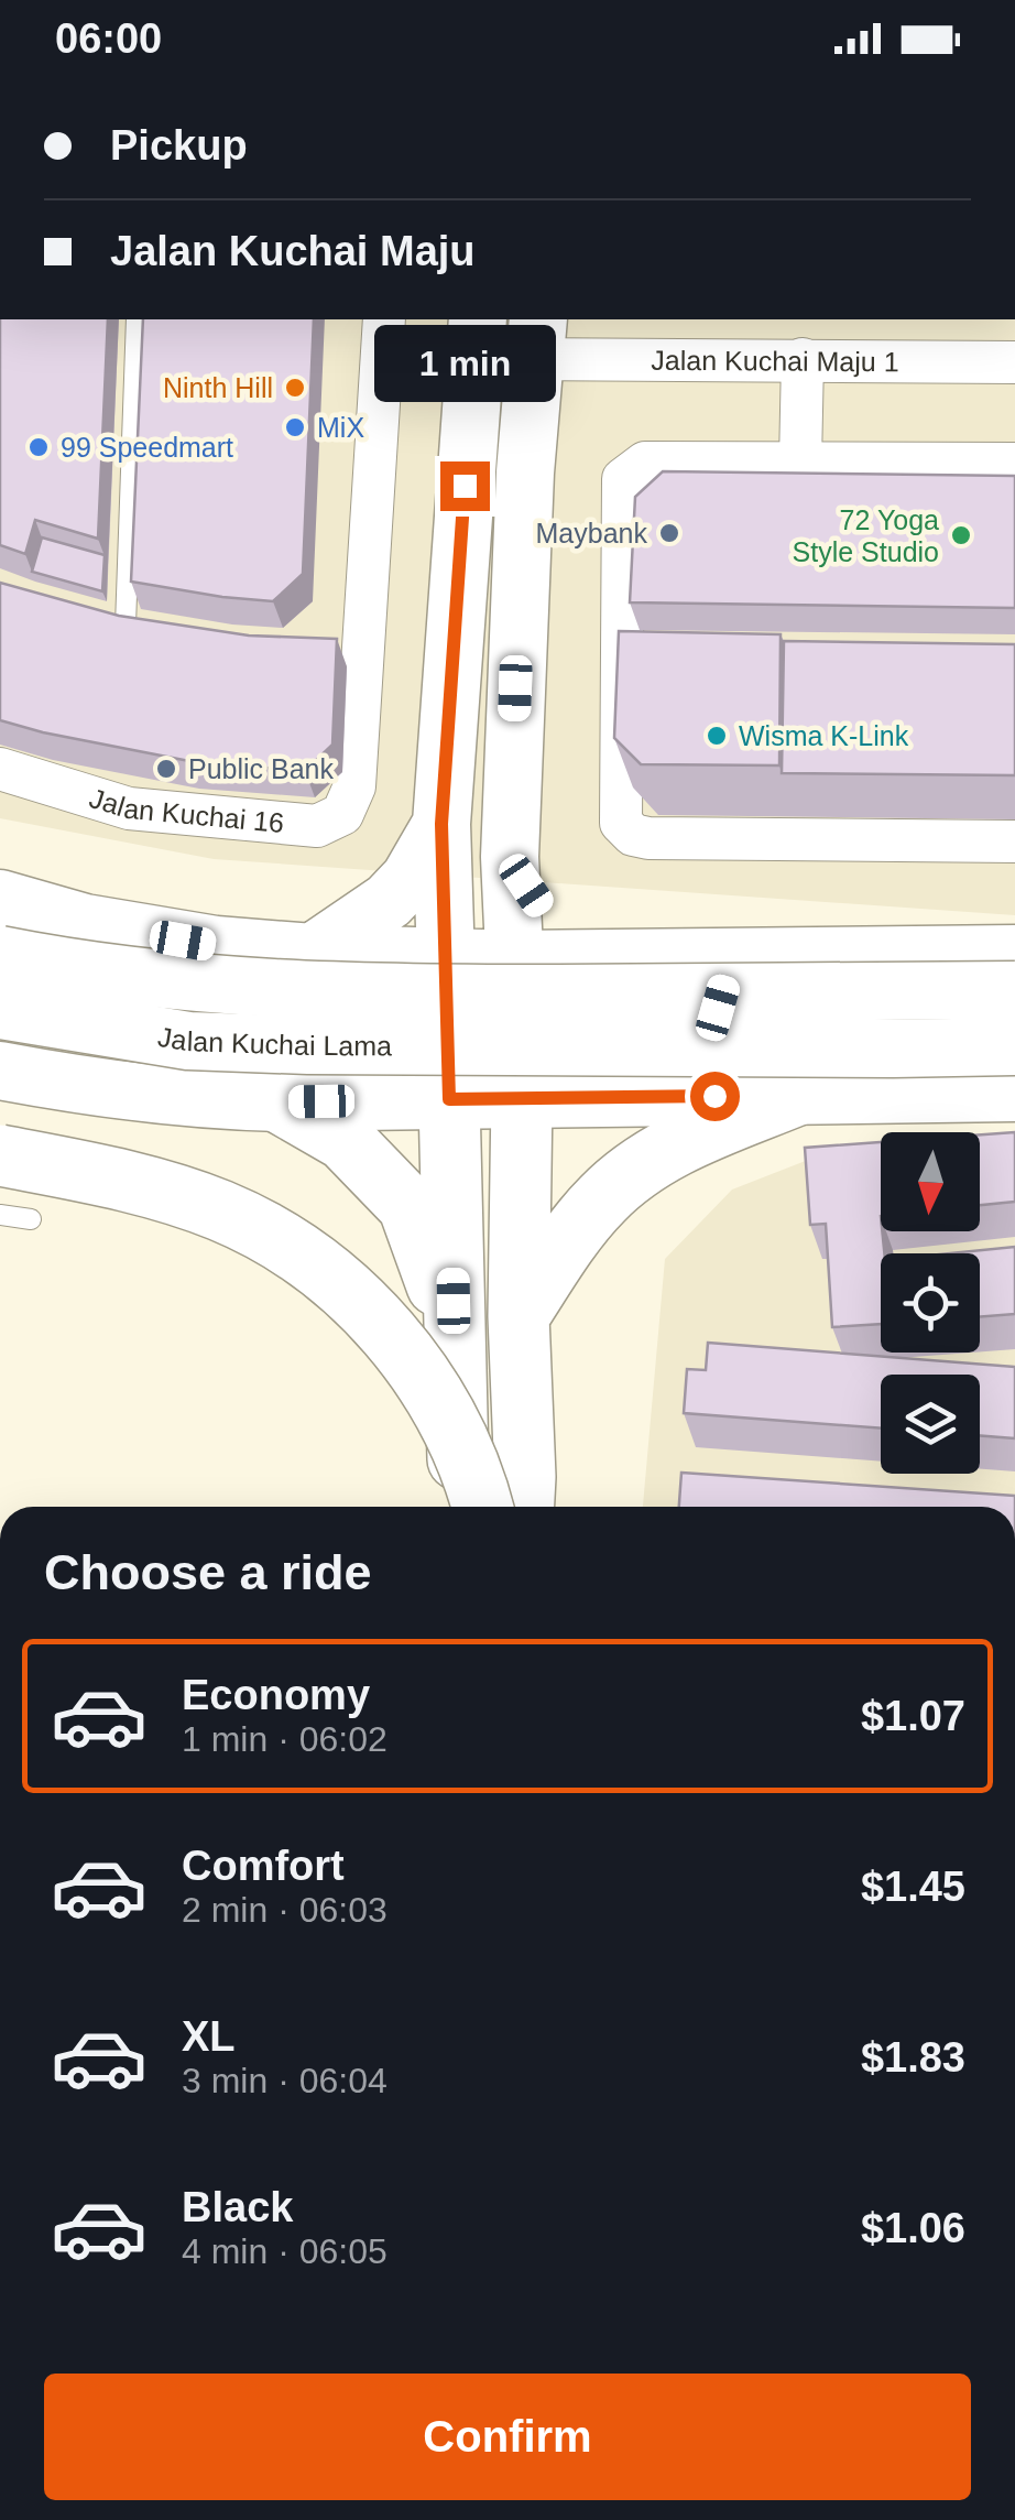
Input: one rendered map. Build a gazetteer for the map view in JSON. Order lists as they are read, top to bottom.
{
  "streets": {
    "main road": ["Jalan Kuchai Lama"],
    "street": ["Jalan Kuchai Maju 1", "Jalan Kuchai 16"]
  },
  "places": [
    "Ninth Hill",
    "MiX",
    "99 Speedmart",
    "Maybank",
    "72 Yoga Style Studio",
    "Wisma K-Link",
    "Public Bank"
  ],
  "north": "bottom",
  "page": {
    "status": "06:00",
    "banner": ["Pickup", "Jalan Kuchai Maju"],
    "bubble": "1 min",
    "heading": "Choose a ride",
    "list": [
      {
        "name": "Economy",
        "note": "1 min · 06:02",
        "value": "$1.07"
      },
      {
        "name": "Comfort",
        "note": "2 min · 06:03",
        "value": "$1.45"
      },
      {
        "name": "XL",
        "note": "3 min · 06:04",
        "value": "$1.83"
      },
      {
        "name": "Black",
        "note": "4 min · 06:05",
        "value": "$1.06"
      }
    ],
    "buttons": "Confirm"
  }
}
